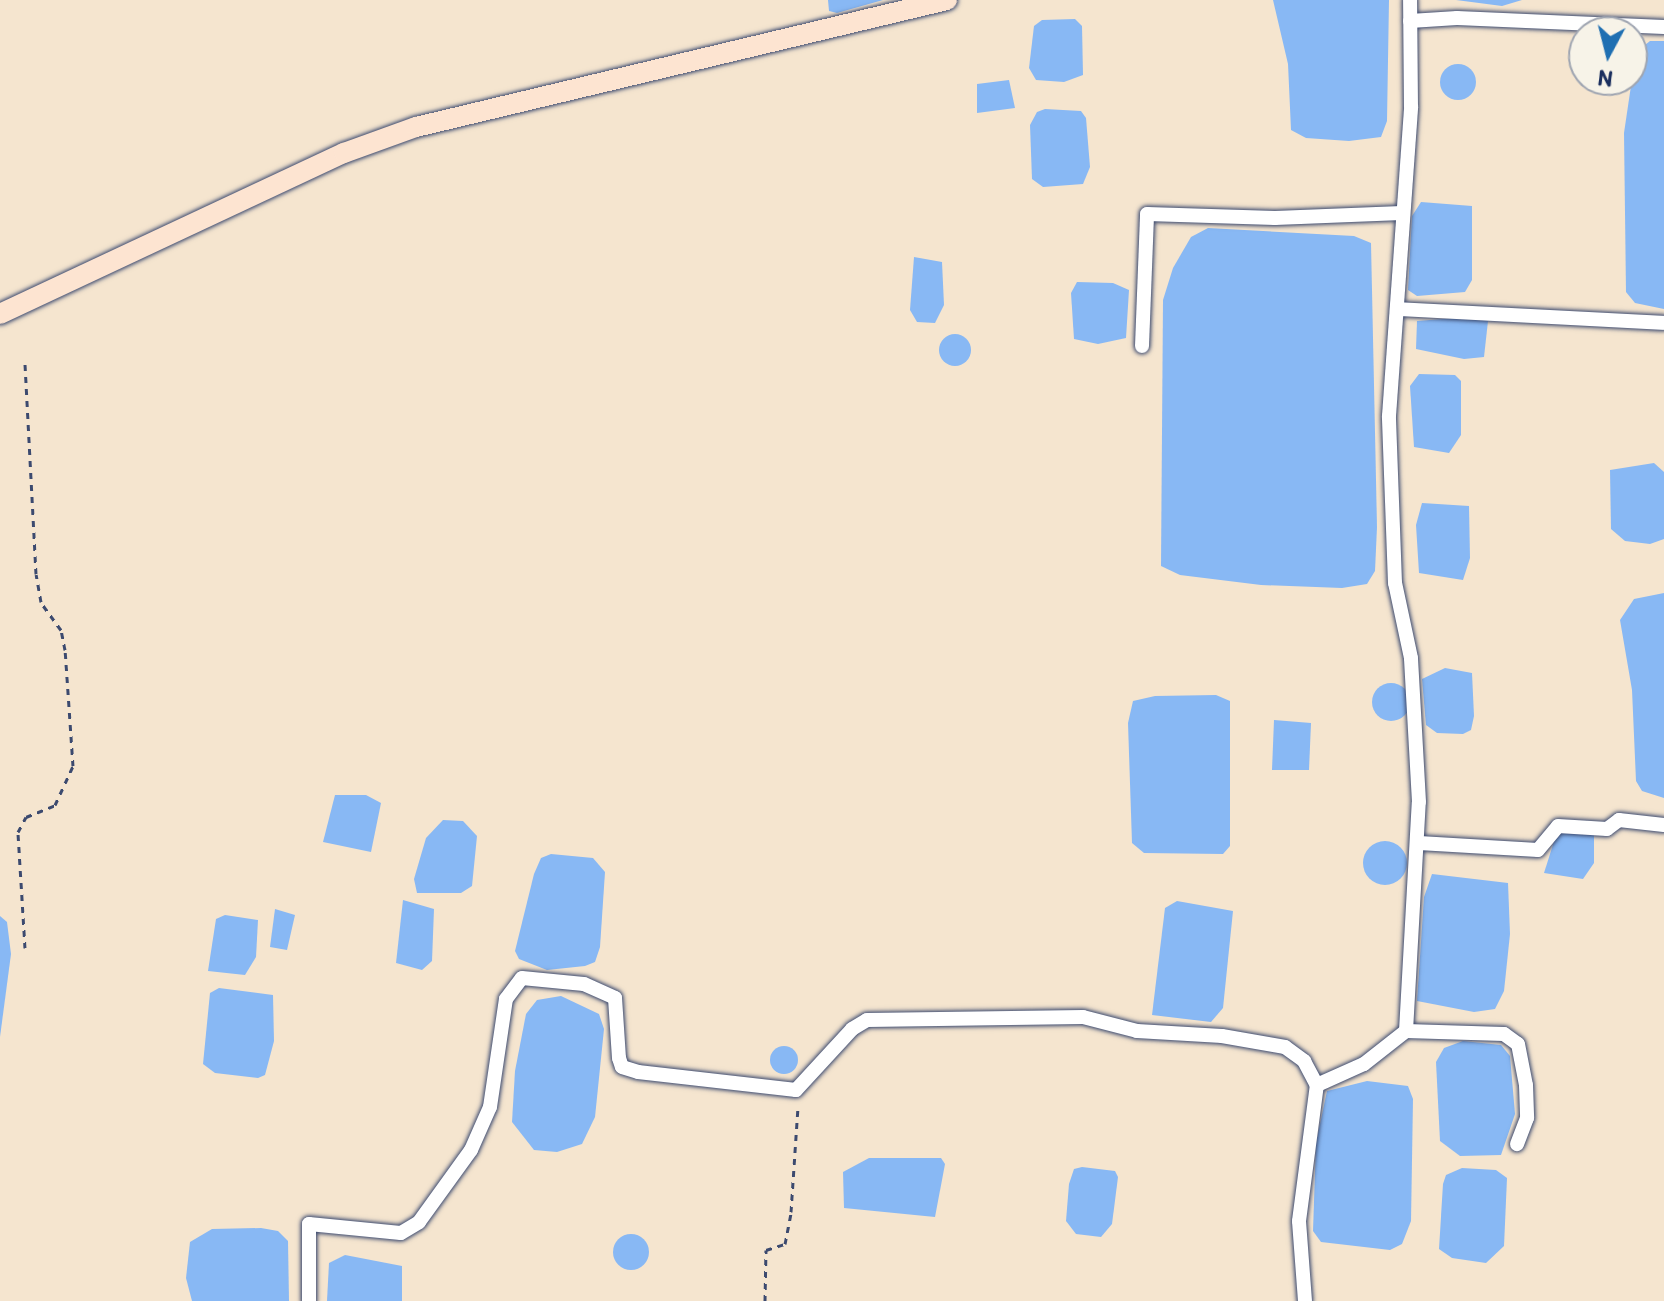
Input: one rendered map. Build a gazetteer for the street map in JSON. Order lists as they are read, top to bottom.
{
  "north": "bottom"
}
